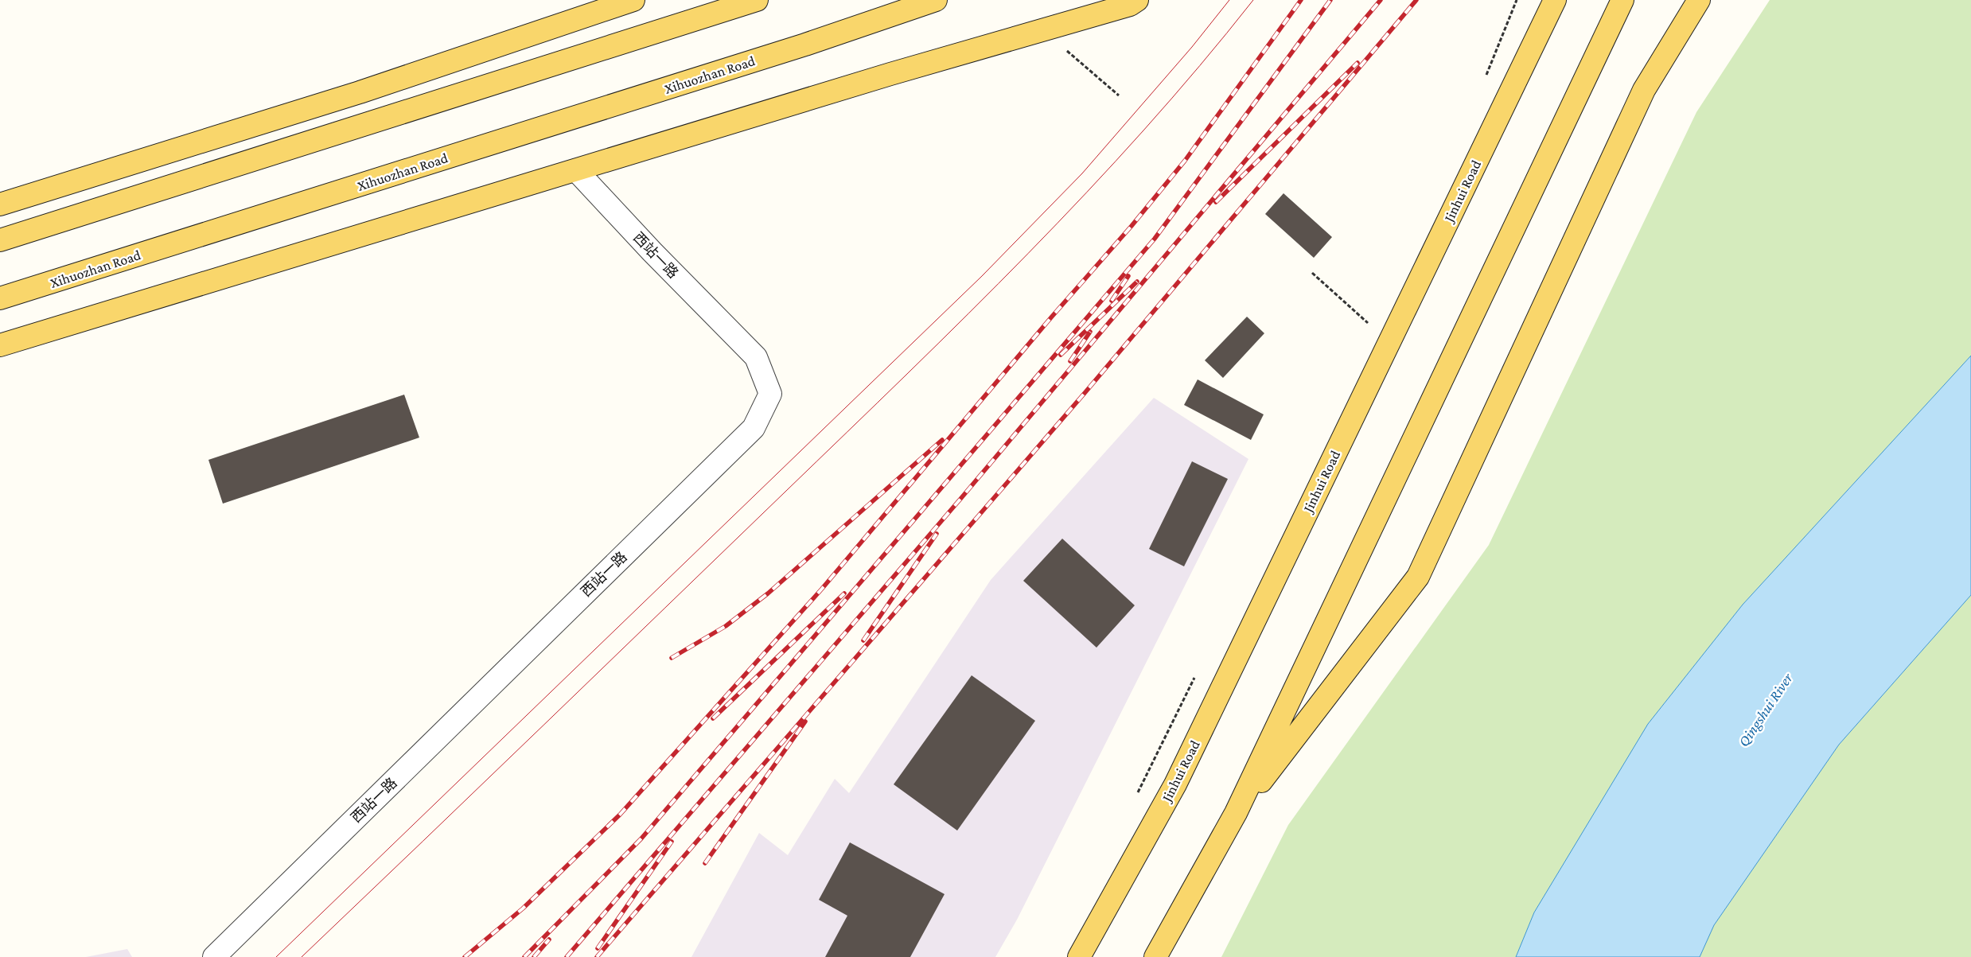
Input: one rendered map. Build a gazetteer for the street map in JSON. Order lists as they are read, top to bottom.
{
  "streets": {
    "main road": ["Xihuozhan Road", "Jinhui Road"],
    "street": ["西站一路"]
  },
  "water": ["Qingshui River"]
}
